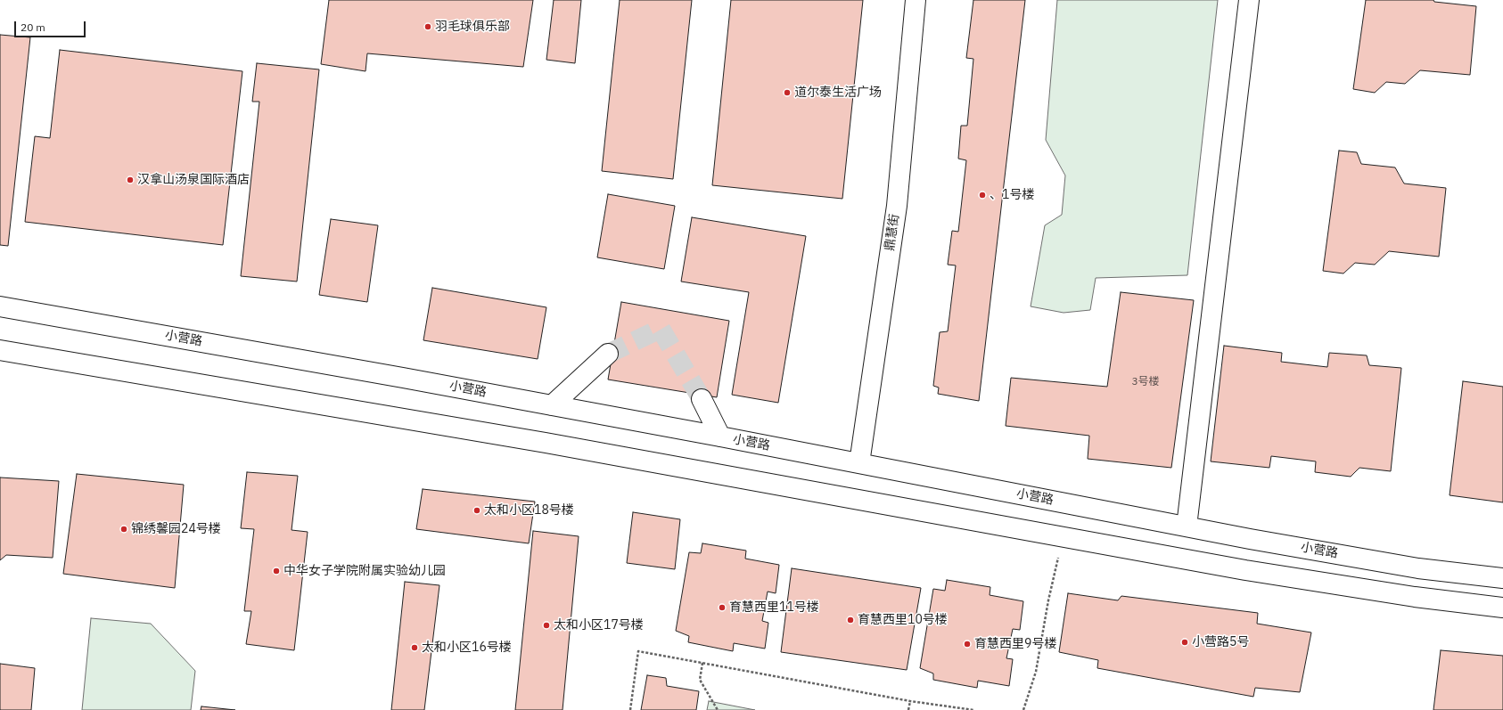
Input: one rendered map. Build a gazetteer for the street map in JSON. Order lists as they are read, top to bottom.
{
  "streets": {
    "street": ["鼎慧街", "小营路"]
  },
  "crossings": [
    ["鼎慧街", "小营路"]
  ],
  "places": [
    "羽毛球俱乐部",
    "道尔泰生活广场",
    "汉拿山汤泉国际酒店",
    "、1号楼",
    "太和小区18号楼",
    "锦绣馨园24号楼",
    "中华女子学院附属实验幼儿园",
    "育慧西里11号楼",
    "育慧西里10号楼",
    "太和小区17号楼",
    "小营路5号",
    "育慧西里9号楼",
    "太和小区16号楼"
  ],
  "house_numbers": ["3号楼"],
  "scale_bar": "20 m"
}
